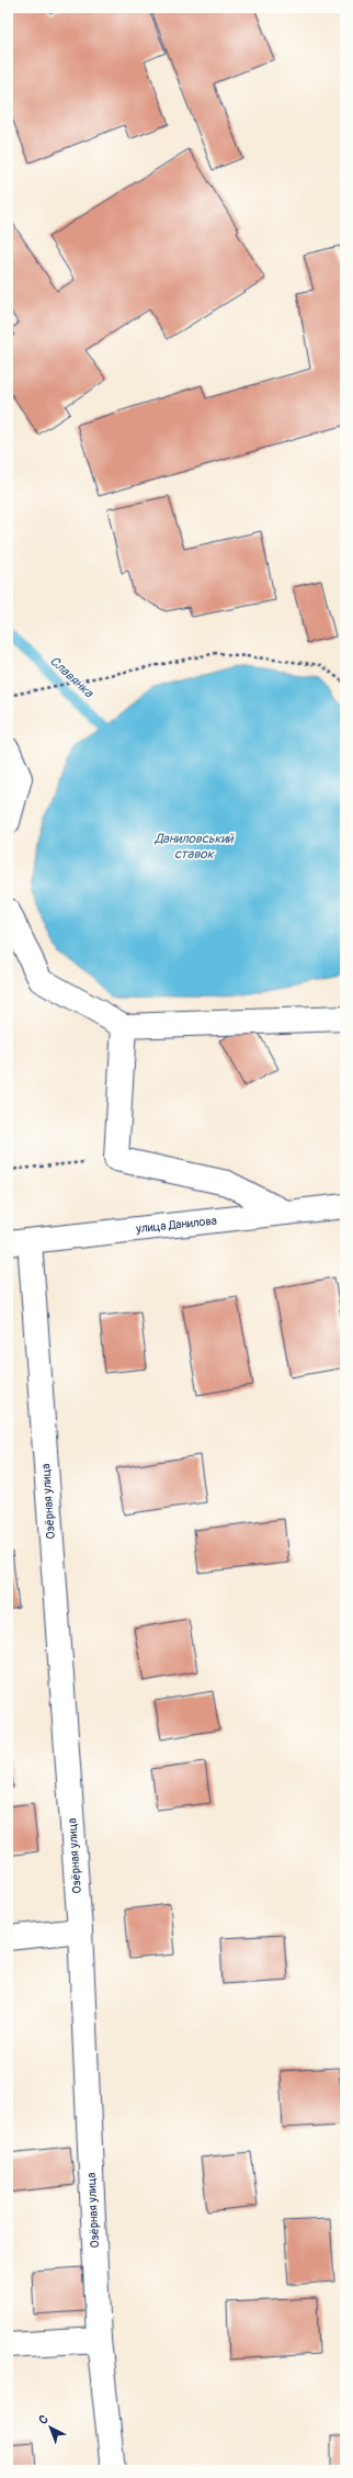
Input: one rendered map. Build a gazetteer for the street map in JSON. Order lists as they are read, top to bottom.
{
  "streets": {
    "street": ["улица Данилова", "Озёрная улица"]
  },
  "crossings": [
    ["улица Данилова", "Озёрная улица"]
  ],
  "water": ["Славянка", "Даниловський ставок"],
  "north": "top left"
}
